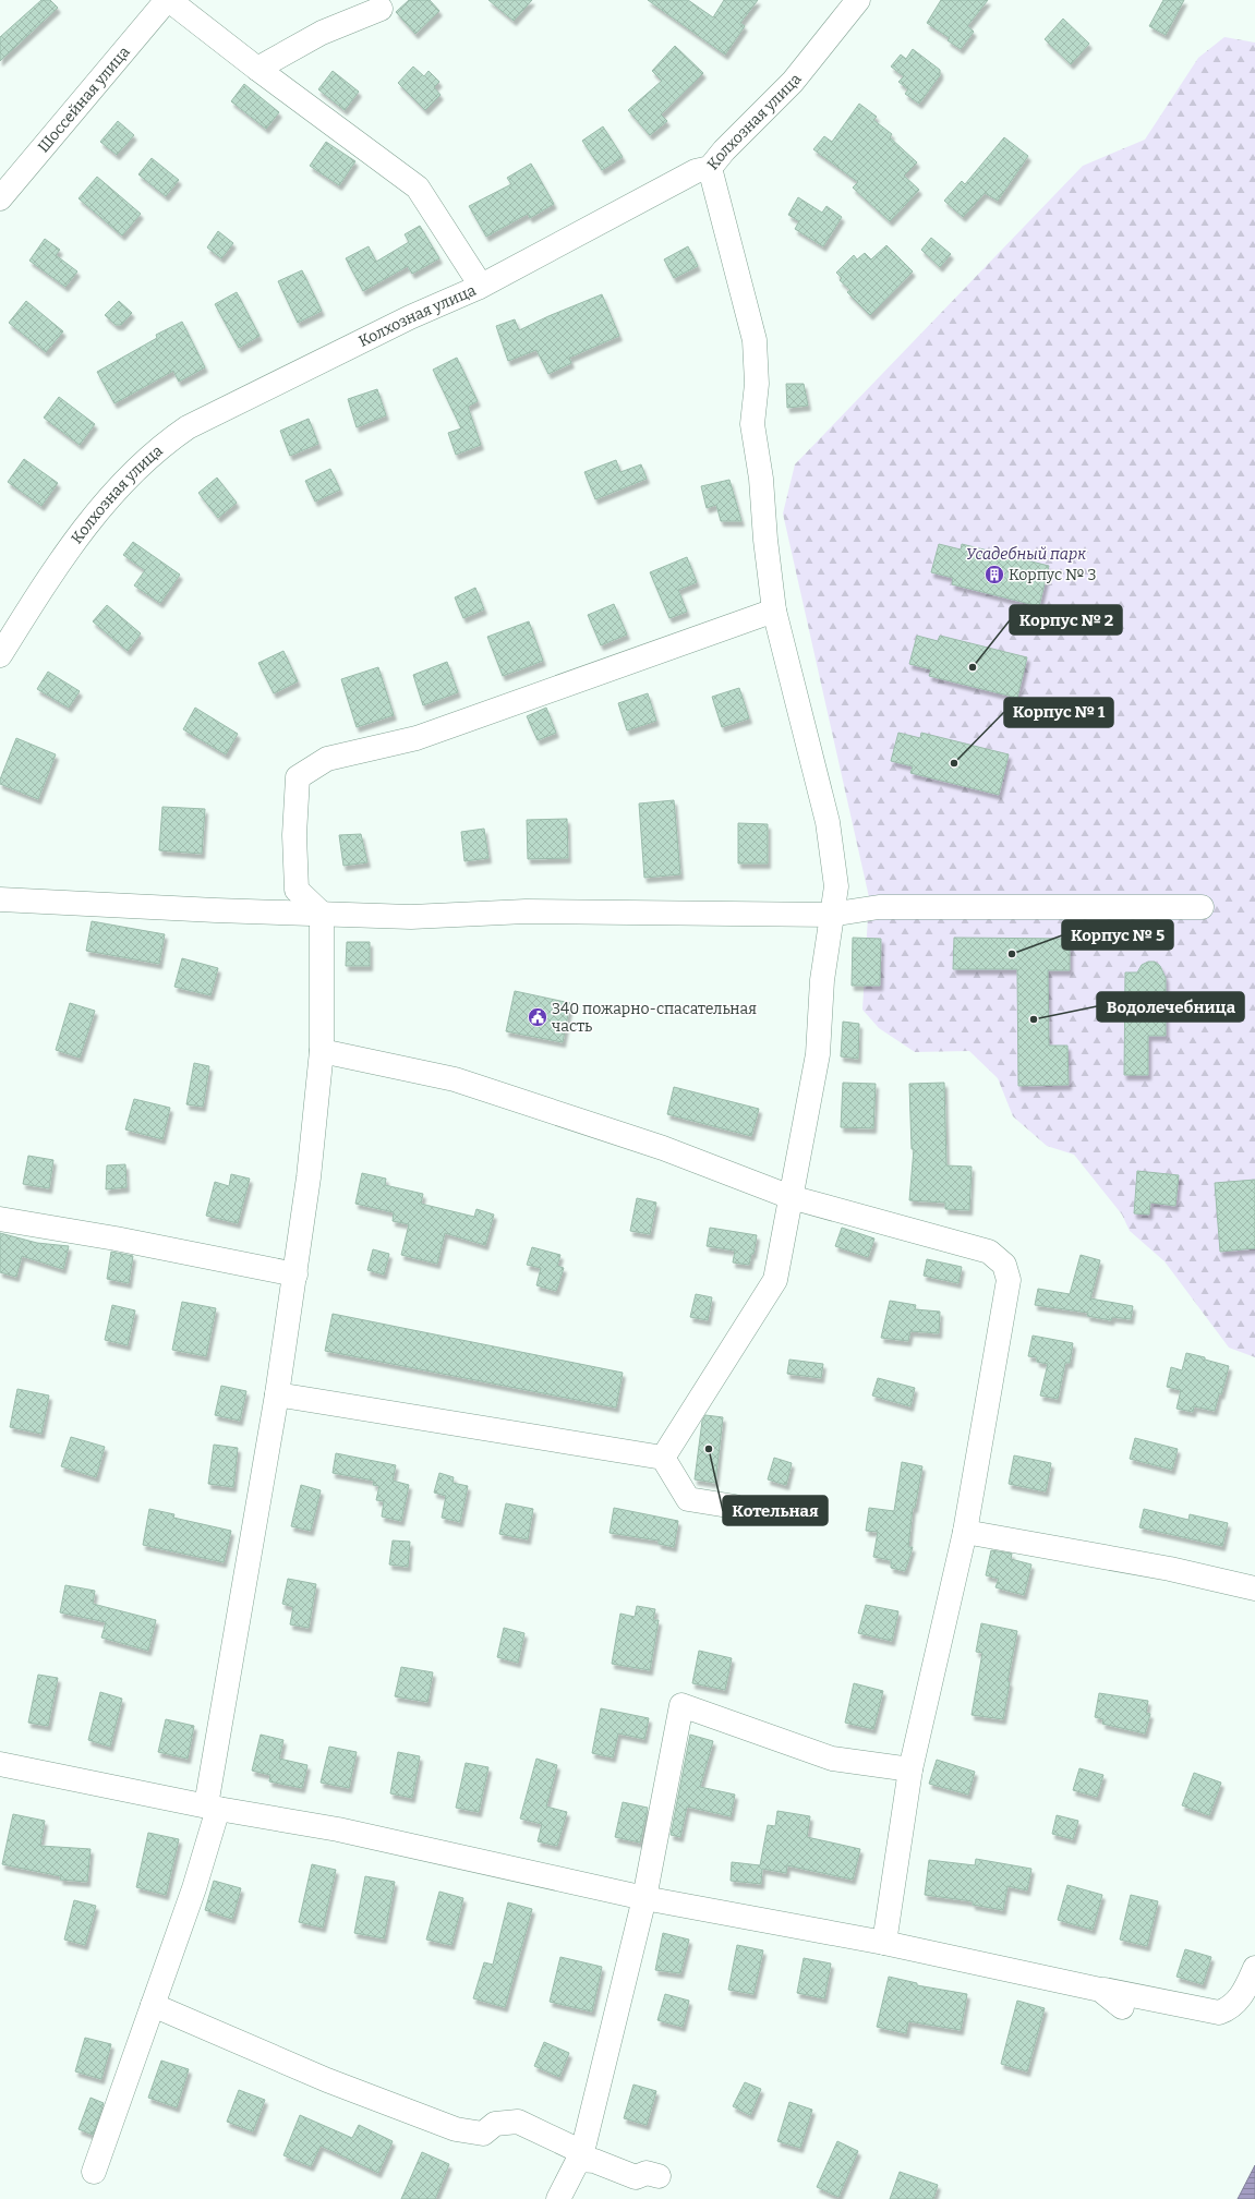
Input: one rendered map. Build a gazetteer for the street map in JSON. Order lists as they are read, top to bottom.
{
  "streets": {
    "street": ["Шоссейная улица", "Колхозная улица"]
  },
  "parks": ["Усадебный парк"],
  "places": {
    "building": ["Корпус № 3"],
    "other": [
      "Корпус № 2",
      "Корпус № 1",
      "Корпус № 5",
      "Водолечебница",
      "Котельная"
    ],
    "public building": ["340 пожарно-спасательная часть"]
  }
}
